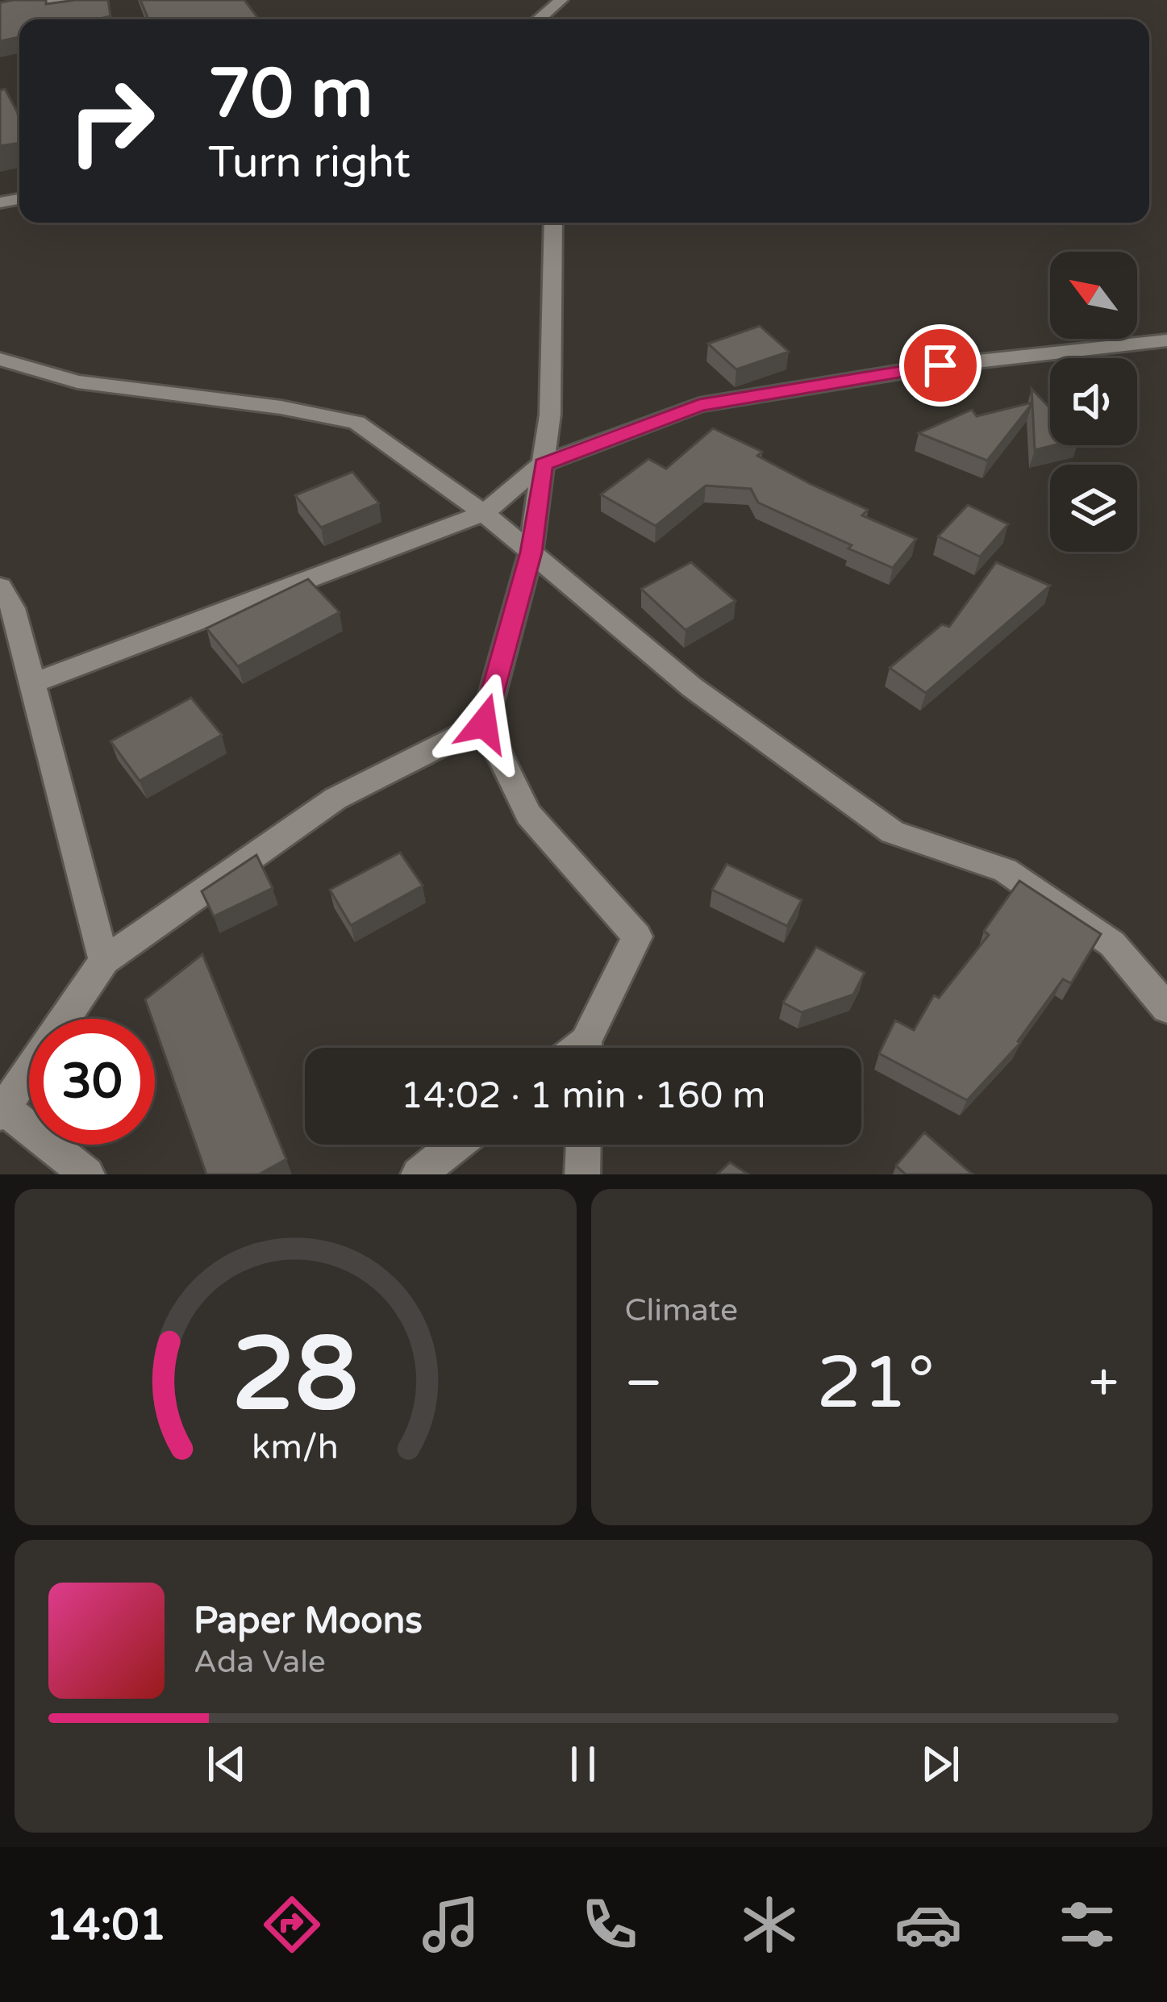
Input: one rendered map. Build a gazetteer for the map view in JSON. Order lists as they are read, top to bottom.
{
  "north": "top left",
  "page": {
    "turn": ["70 m", "Turn right"],
    "limit": "30",
    "trip": "14:02 · 1 min · 160 m",
    "tile": "Climate",
    "heat": ["−", "21°", "+"],
    "song": ["Paper Moons", "Ada Vale"],
    "tabs": "14:01",
    "gauge": ["28", "km/h"]
  }
}
